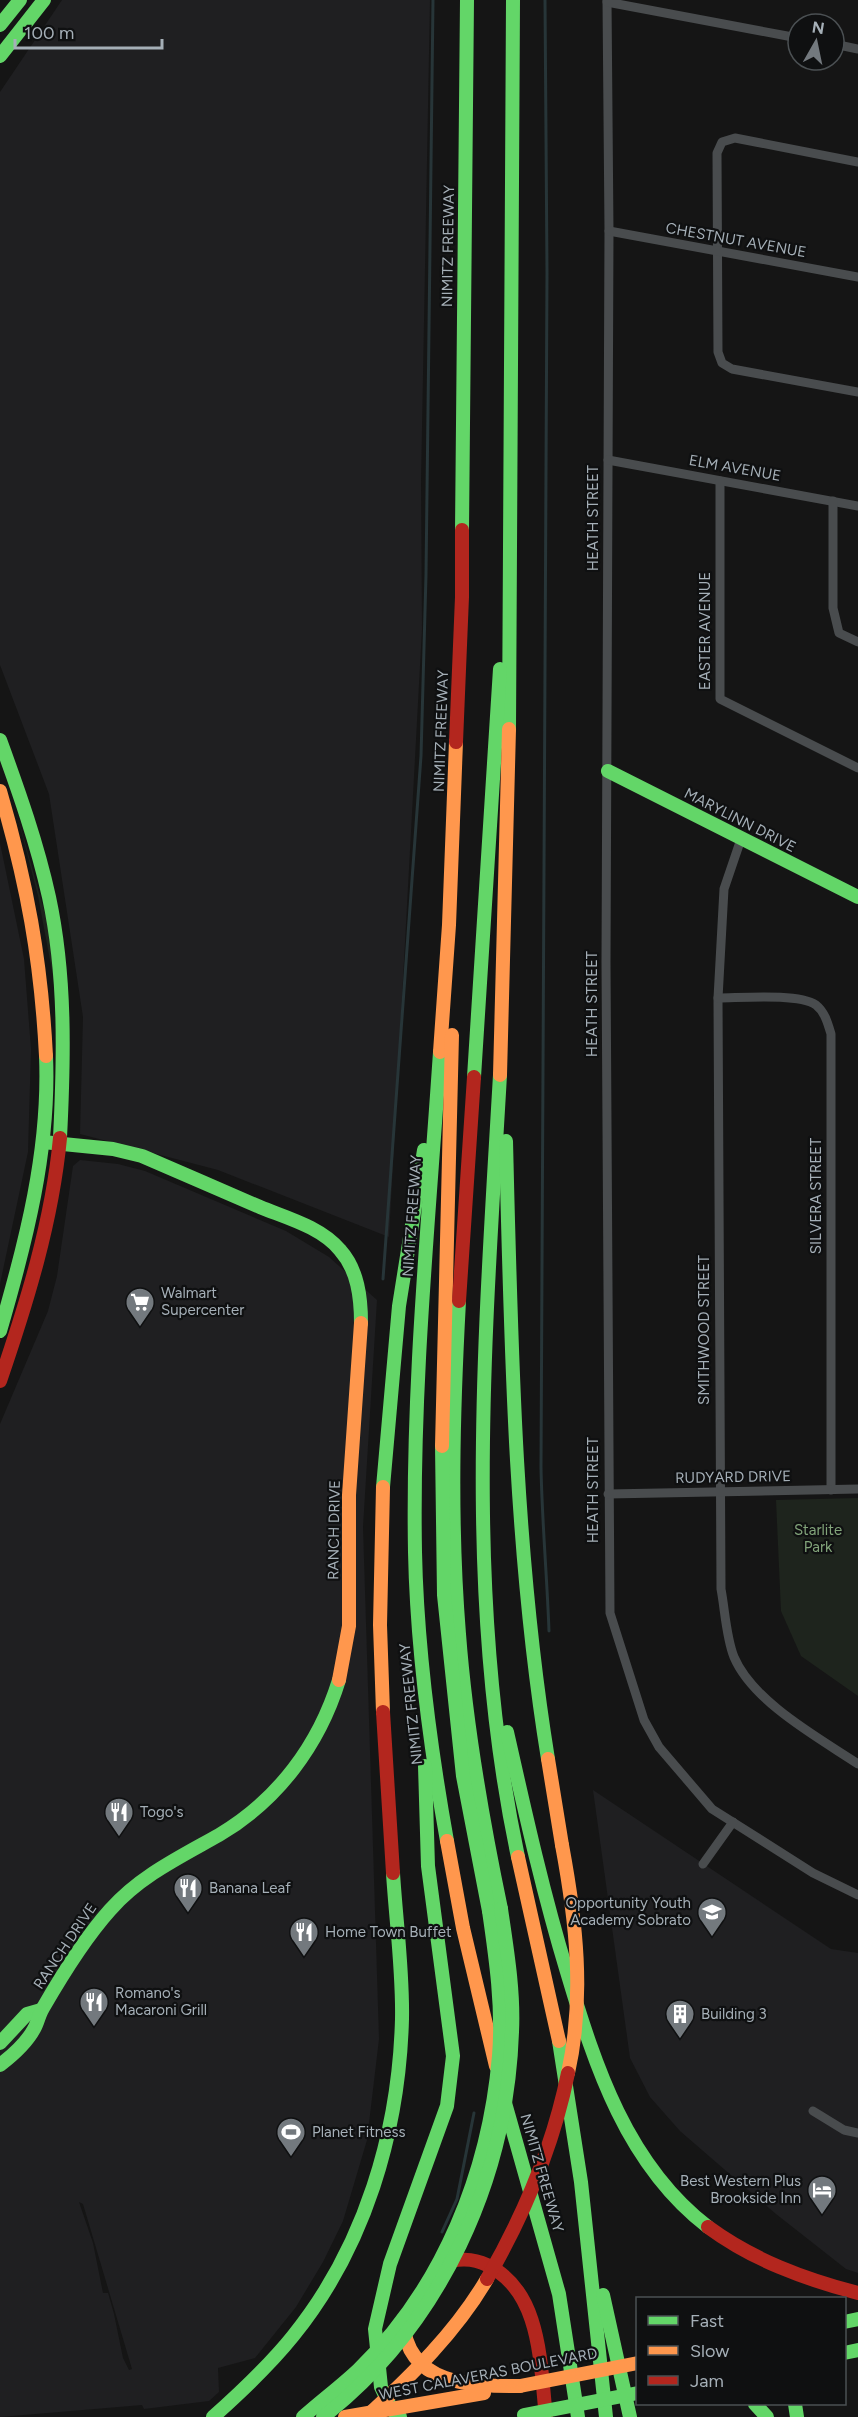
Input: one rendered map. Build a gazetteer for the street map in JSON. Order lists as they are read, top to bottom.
{
  "streets": {
    "main road": [
      "NIMITZ FREEWAY",
      "MARYLINN DRIVE",
      "RANCH DRIVE",
      "WEST CALAVERAS BOULEVARD"
    ],
    "street": [
      "CHESTNUT AVENUE",
      "ELM AVENUE",
      "HEATH STREET",
      "EASTER AVENUE",
      "SILVERA STREET",
      "SMITHWOOD STREET",
      "RUDYARD DRIVE"
    ]
  },
  "crossings": [
    ["CHESTNUT AVENUE", "HEATH STREET"],
    ["ELM AVENUE", "HEATH STREET"],
    ["ELM AVENUE", "EASTER AVENUE"],
    ["HEATH STREET", "MARYLINN DRIVE"],
    ["HEATH STREET", "RUDYARD DRIVE"],
    ["MARYLINN DRIVE", "SMITHWOOD STREET"],
    ["SILVERA STREET", "SMITHWOOD STREET"],
    ["SILVERA STREET", "RUDYARD DRIVE"],
    ["SMITHWOOD STREET", "RUDYARD DRIVE"]
  ],
  "parks": ["Starlite Park"],
  "places": {
    "supermarket": ["Walmart Supercenter"],
    "restaurant": [
      "Togo's",
      "Banana Leaf",
      "Home Town Buffet",
      "Romano's Macaroni Grill"
    ],
    "school or university": ["Opportunity Youth Academy Sobrato"],
    "building": ["Building 3"],
    "sports": ["Planet Fitness"],
    "hotel": ["Best Western Plus Brookside Inn"]
  },
  "legend": ["Fast", "Slow", "Jam"],
  "scale_bar": "100 m",
  "north": "top"
}
